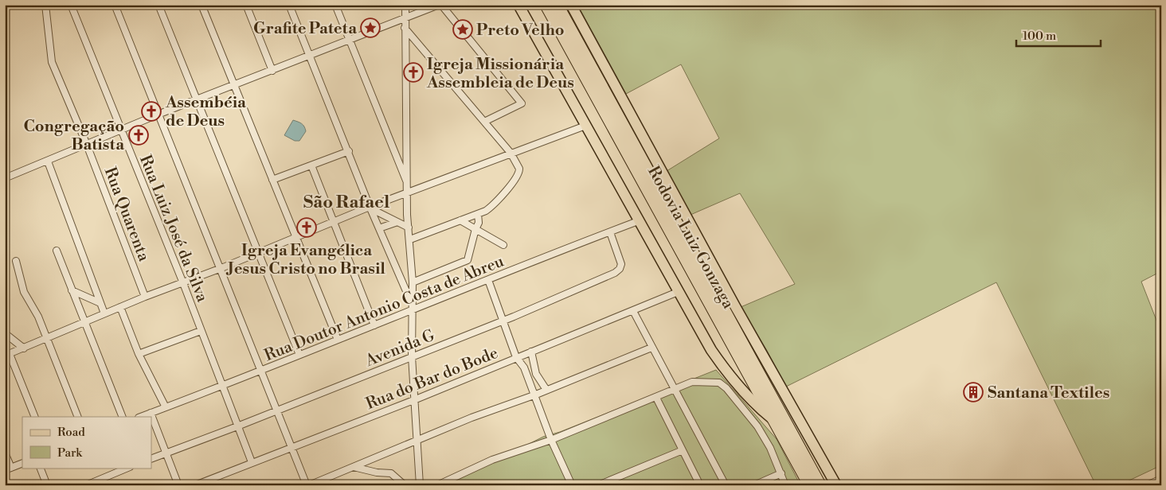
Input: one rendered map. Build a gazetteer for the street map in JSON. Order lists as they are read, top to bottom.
{
  "streets": {
    "highway": ["Rodovia Luiz Gonzaga"],
    "street": [
      "Rua Quarenta",
      "Rua Luiz José da Silva",
      "Rua Doutor Antonio Costa de Abreu",
      "Avenida G",
      "Rua do Bar do Bode"
    ]
  },
  "crossings": [
    ["Rua Luiz José da Silva", "Rua Doutor Antonio Costa de Abreu"],
    ["Rua Luiz José da Silva", "Avenida G"],
    ["Rua Luiz José da Silva", "Rua do Bar do Bode"],
    ["Rua Doutor Antonio Costa de Abreu", "Avenida G"]
  ],
  "districts": ["São Rafael"],
  "places": {
    "place": ["Grafite Pateta", "Preto Velho"],
    "church": [
      "Igreja Missionária Assembleia de Deus",
      "Assembéia de Deus",
      "Congregação Batista",
      "Igreja Evangélica Jesus Cristo no Brasil"
    ],
    "building": ["Santana Textiles"]
  },
  "legend": ["Road", "Park"],
  "scale_bar": "100 m"
}
